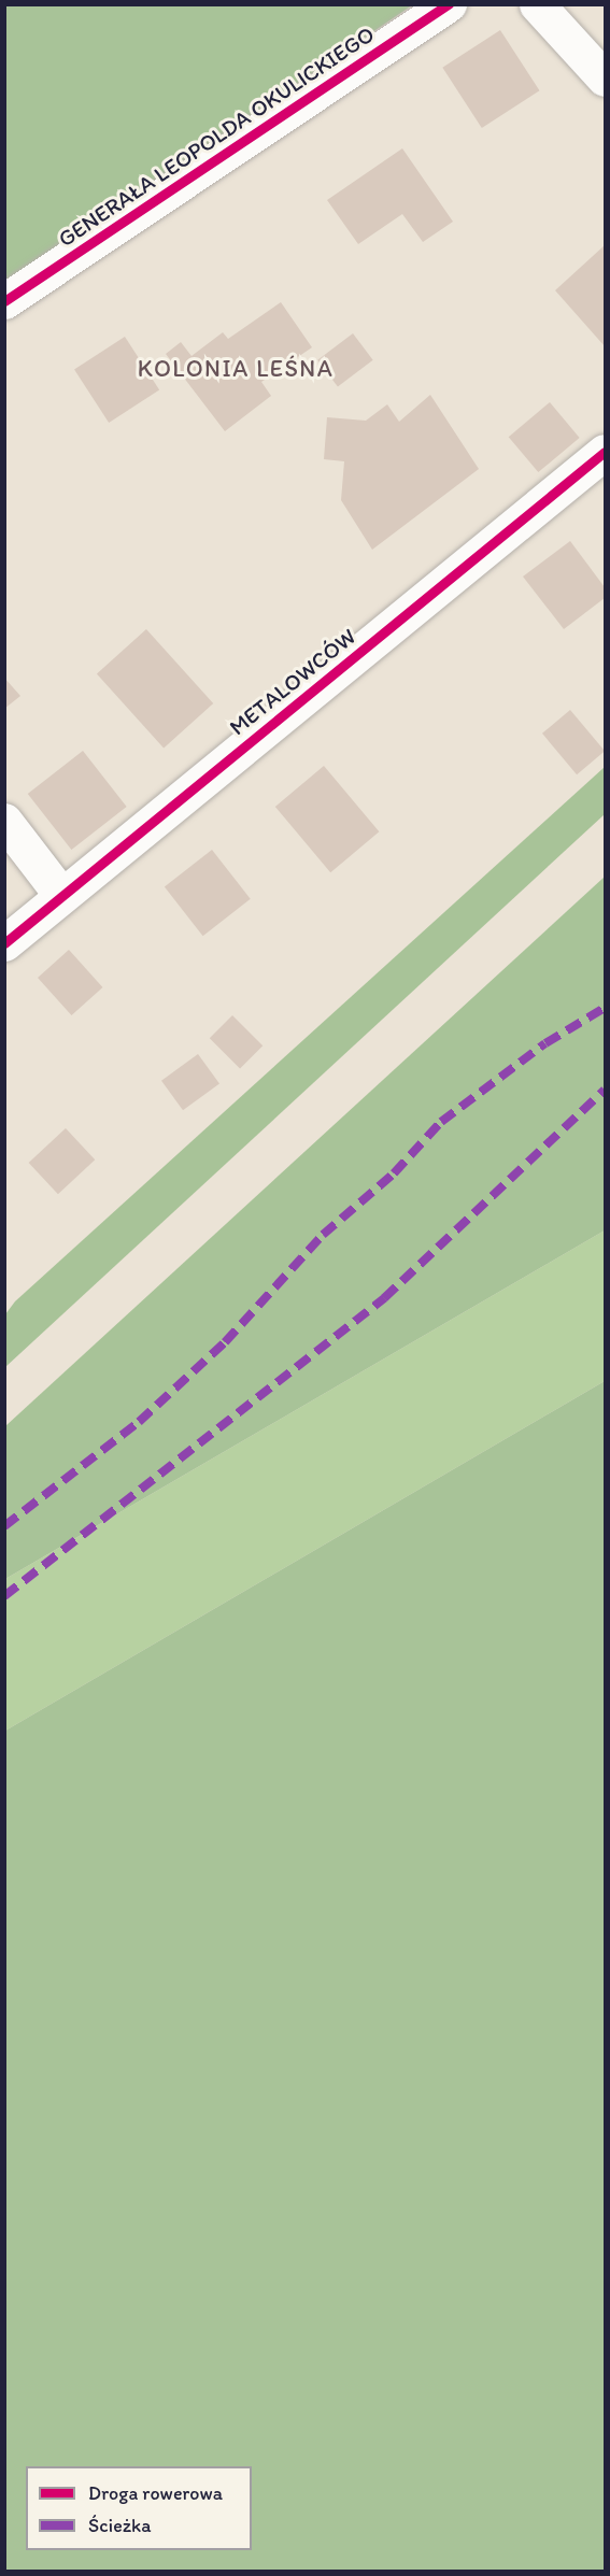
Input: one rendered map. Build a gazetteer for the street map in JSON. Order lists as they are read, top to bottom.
{
  "streets": {
    "street": ["GENERAŁA LEOPOLDA OKULICKIEGO", "METALOWCÓW"]
  },
  "districts": ["KOLONIA LEŚNA"],
  "legend": ["Droga rowerowa", "Ścieżka"]
}
